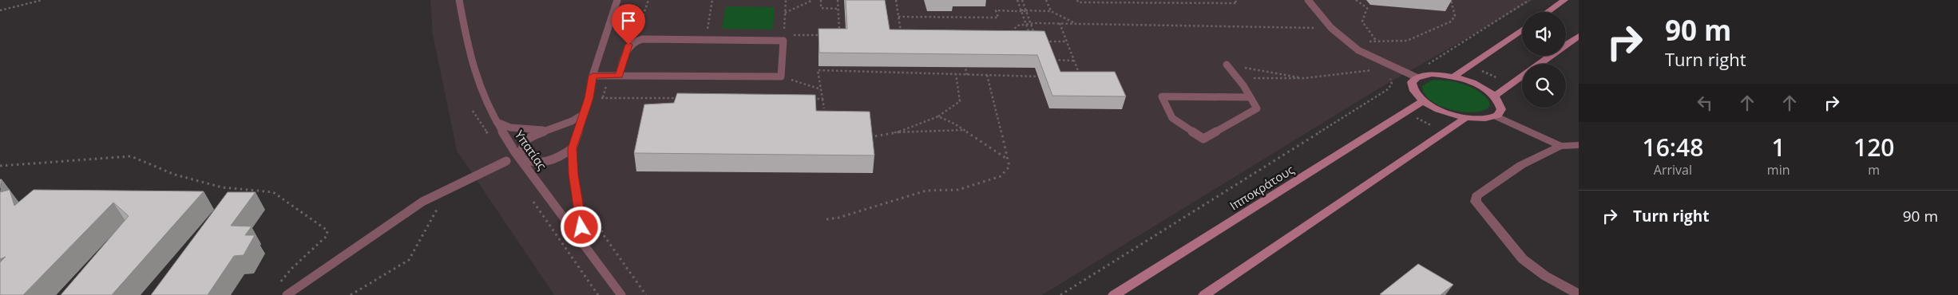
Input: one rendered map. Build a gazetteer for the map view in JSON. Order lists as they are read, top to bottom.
{
  "streets": {
    "street": ["Ιπποκράτους"],
    "lane": ["Υπατίας"]
  },
  "page": {
    "turn": ["90 m", "Turn right"],
    "eta": [
      "16:48",
      "Arrival",
      "1",
      "min",
      "120",
      "m"
    ],
    "list": [
      {
        "name": "Turn right",
        "value": "90 m"
      }
    ]
  }
}
